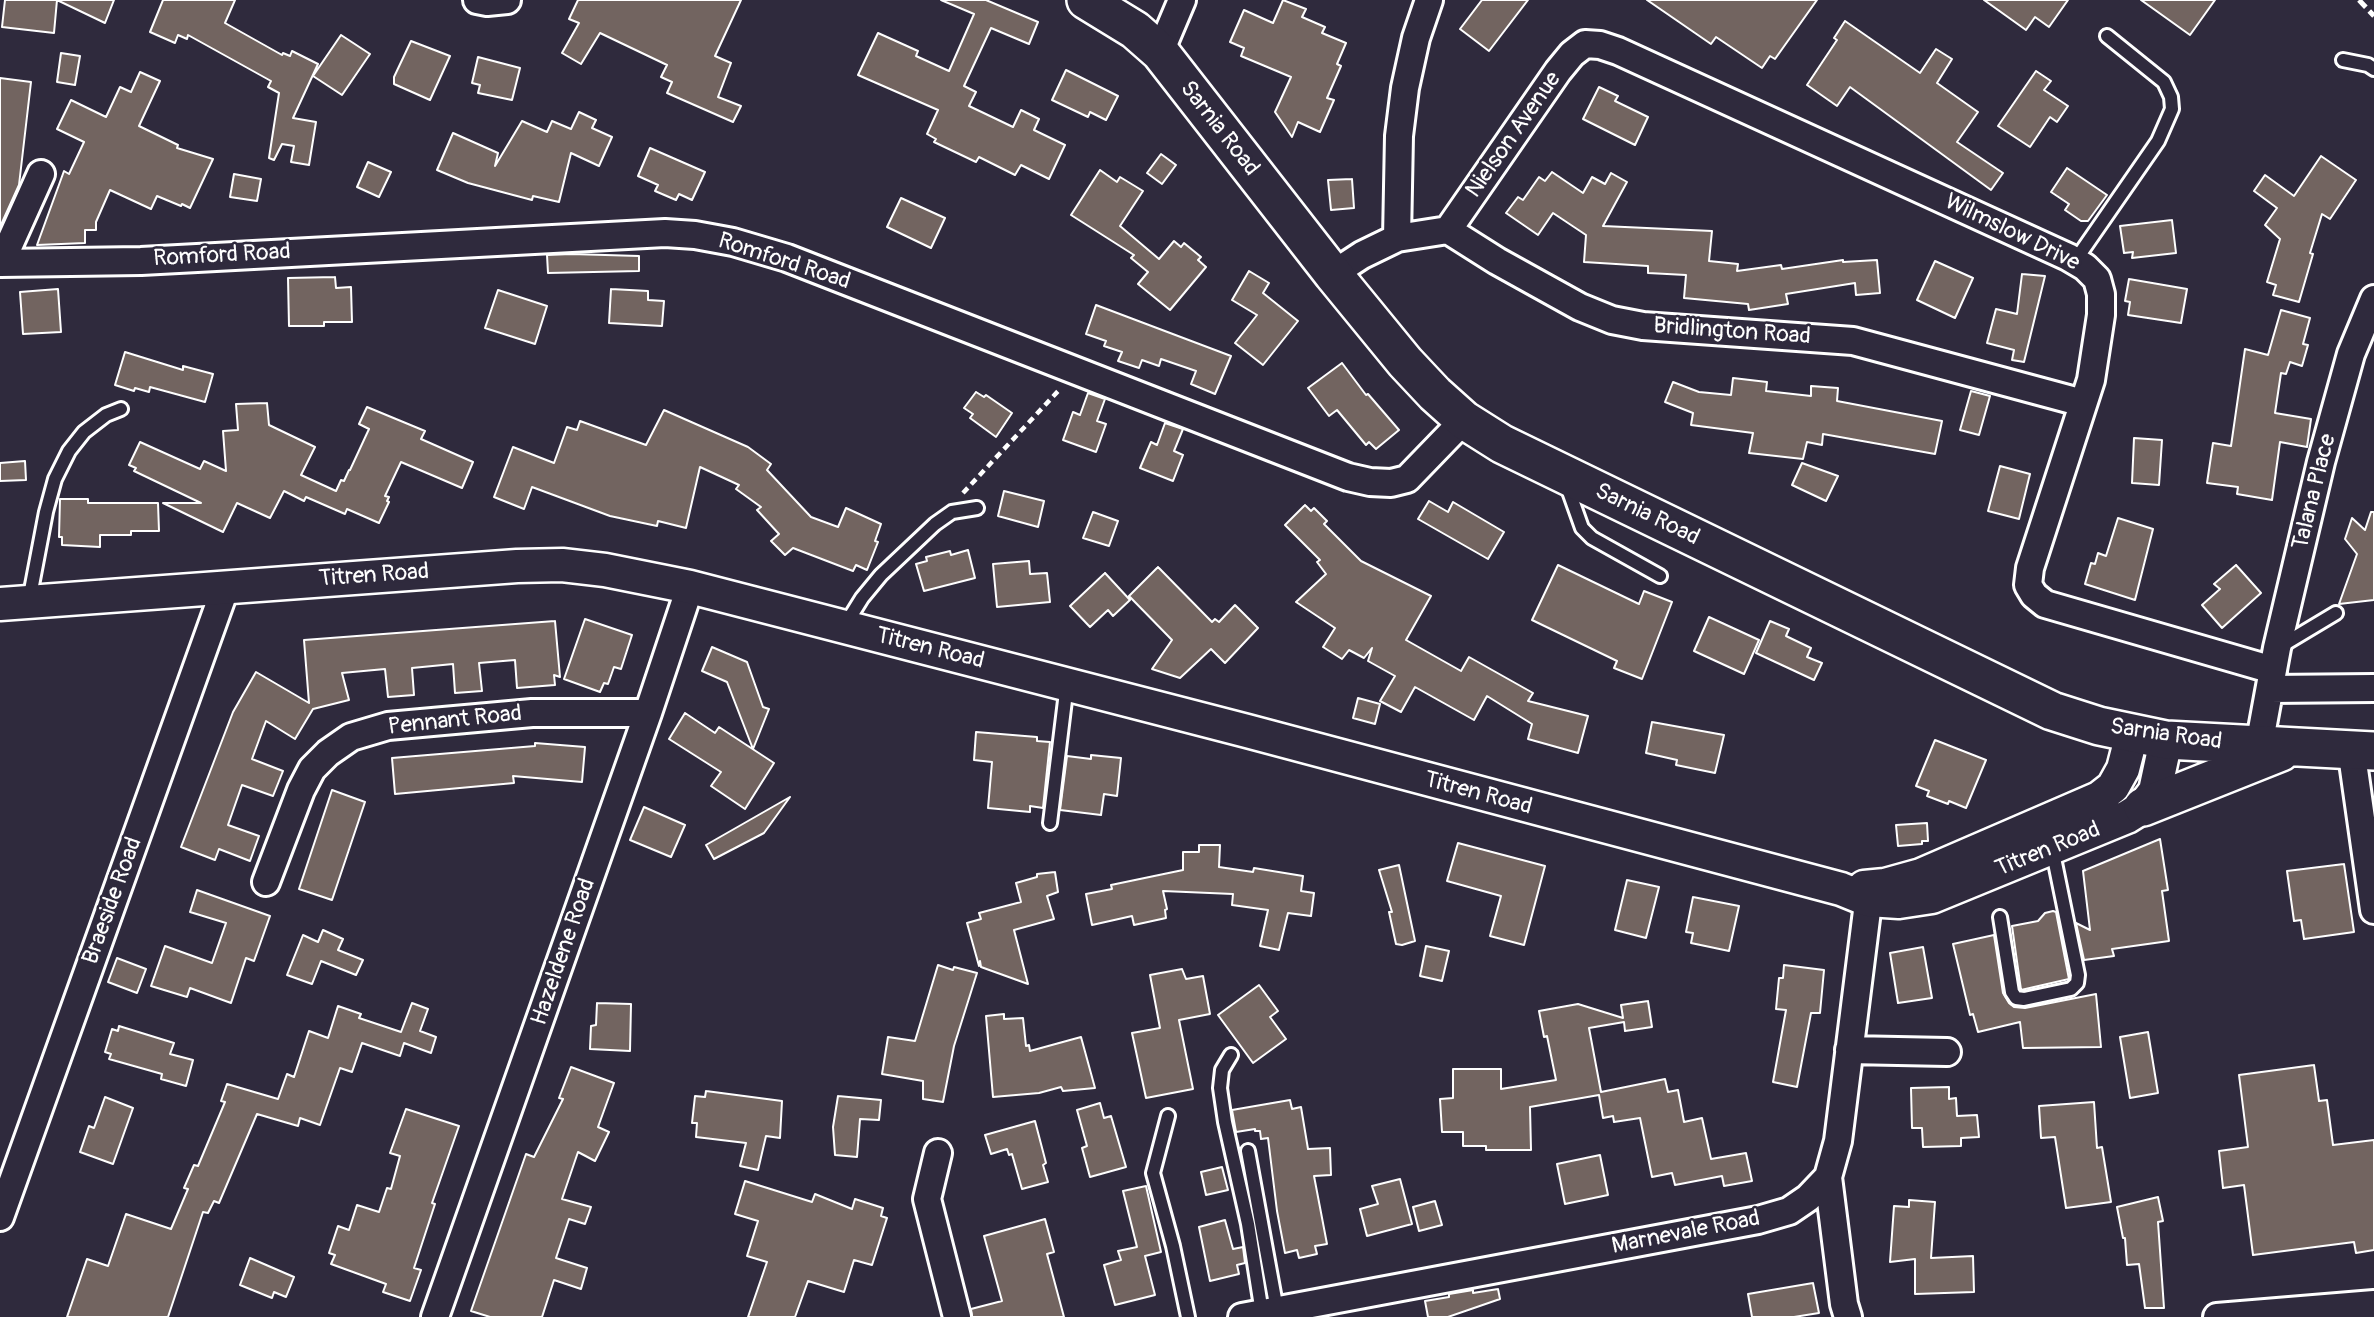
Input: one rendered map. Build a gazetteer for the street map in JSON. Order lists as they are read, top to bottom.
{
  "streets": {
    "main road": ["Sarnia Road"],
    "street": [
      "Nielson Avenue",
      "Wilmslow Drive",
      "Romford Road",
      "Bridlington Road",
      "Talana Place",
      "Titren Road",
      "Pennant Road",
      "Braeside Road",
      "Hazeldene Road",
      "Marnevale Road"
    ]
  },
  "crossings": [
    ["Sarnia Road", "Romford Road"],
    ["Sarnia Road", "Talana Place"],
    ["Sarnia Road", "Titren Road"],
    ["Nielson Avenue", "Wilmslow Drive"],
    ["Nielson Avenue", "Bridlington Road"],
    ["Wilmslow Drive", "Bridlington Road"],
    ["Wilmslow Drive", "Talana Place"],
    ["Titren Road", "Braeside Road"],
    ["Titren Road", "Hazeldene Road"],
    ["Titren Road", "Marnevale Road"],
    ["Pennant Road", "Hazeldene Road"]
  ]
}
